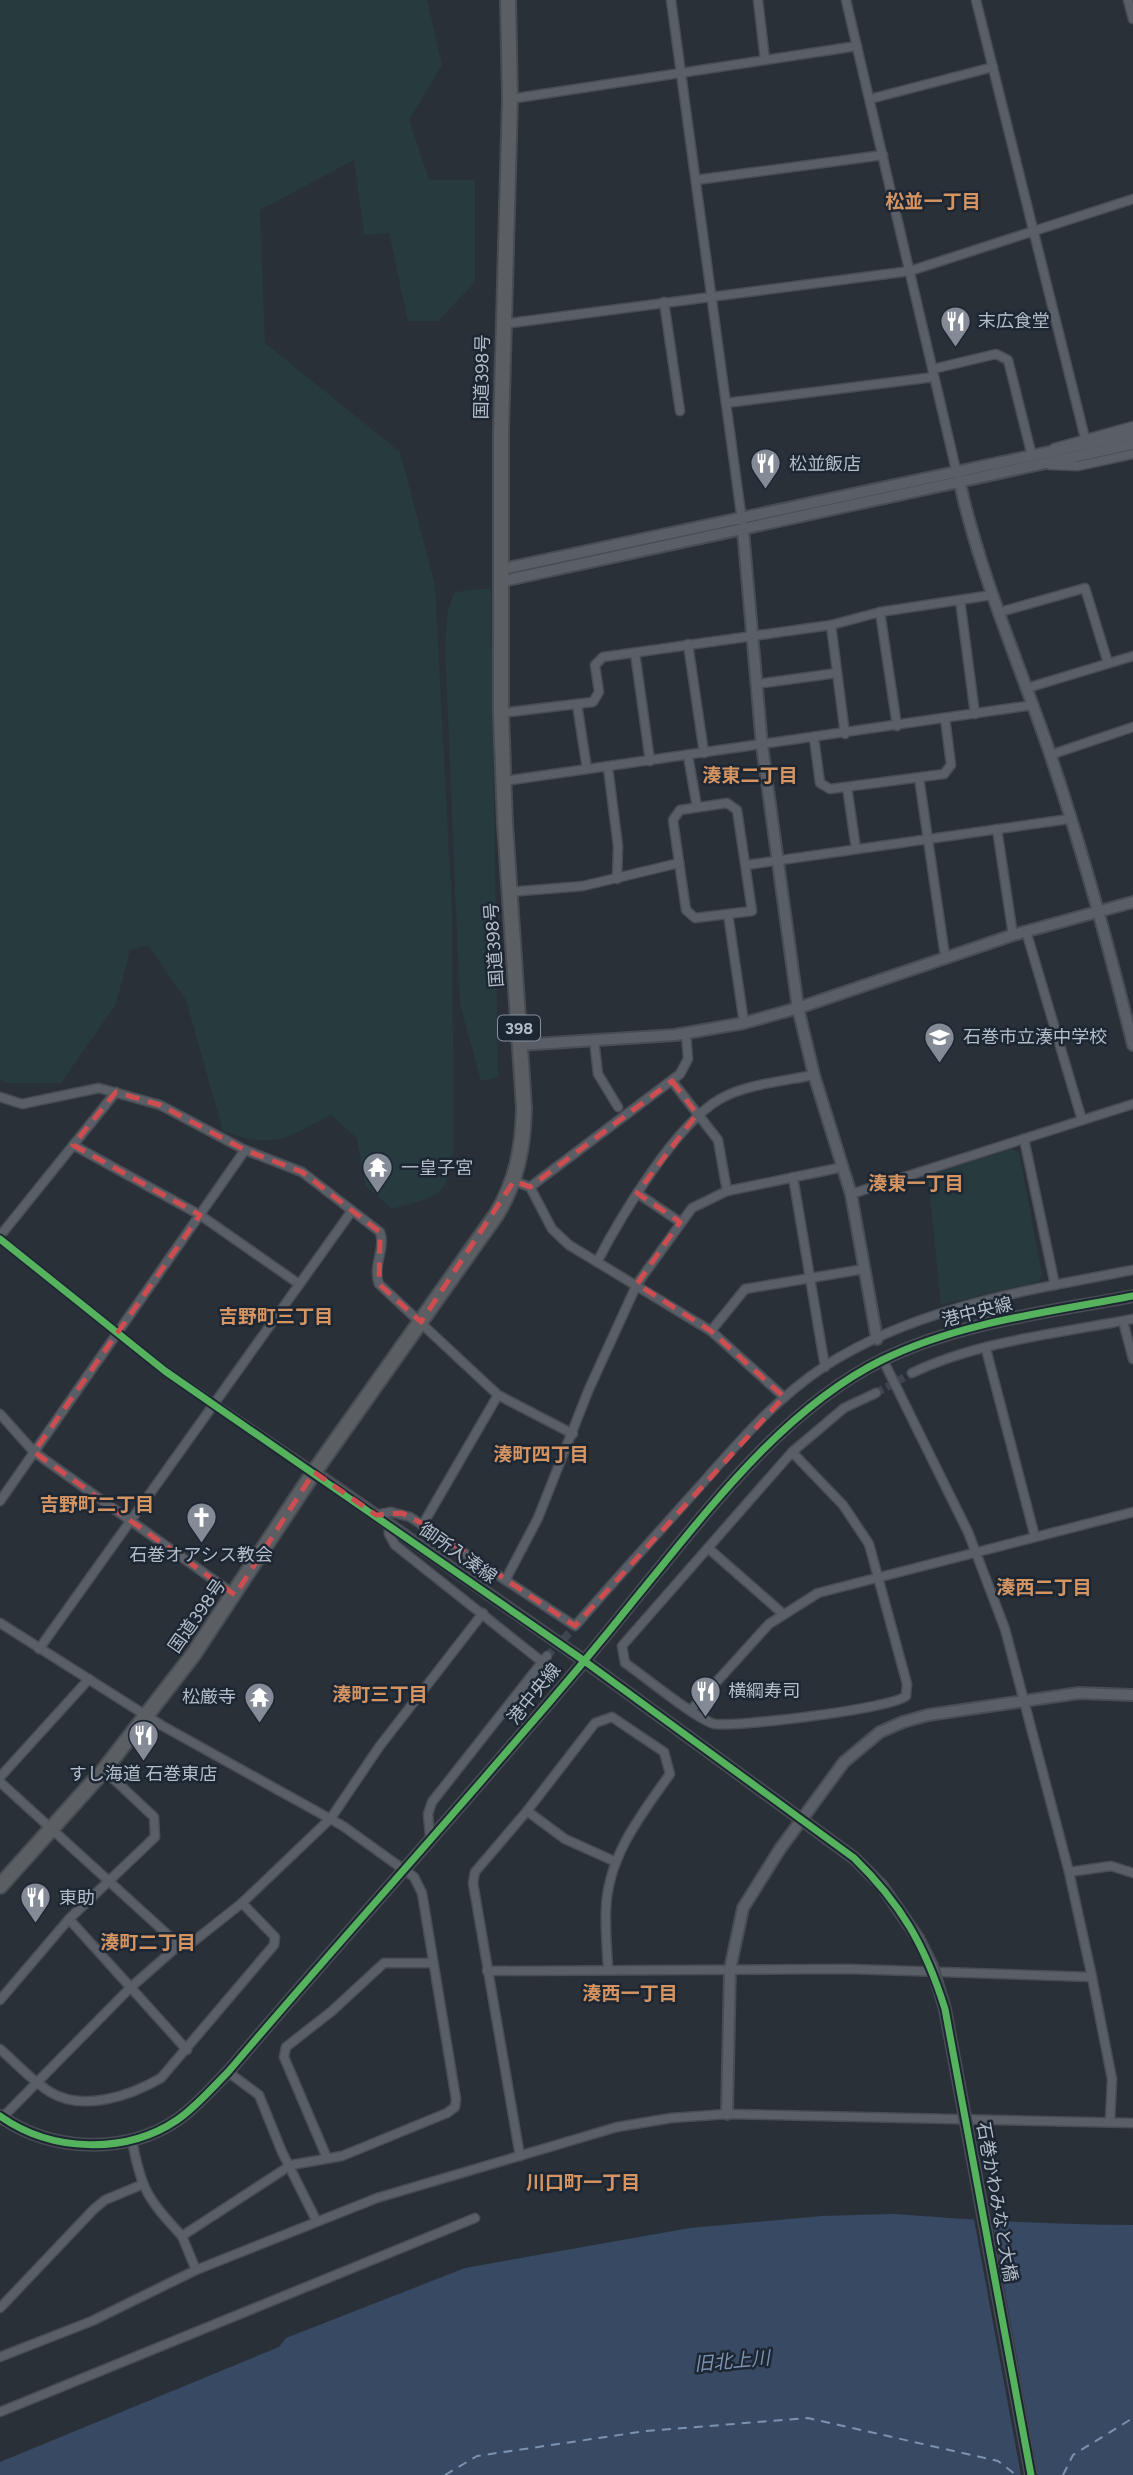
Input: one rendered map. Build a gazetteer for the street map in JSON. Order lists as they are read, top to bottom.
{
  "streets": {
    "highway": ["国道398号", "398"],
    "street": ["港中央線", "御所入湊線", "石巻かわみなと大橋"]
  },
  "crossings": [
    ["国道398号", "御所入湊線"],
    ["港中央線", "御所入湊線"],
    ["御所入湊線", "石巻かわみなと大橋"]
  ],
  "districts": [
    "松並一丁目",
    "湊東二丁目",
    "湊東一丁目",
    "吉野町三丁目",
    "湊町四丁目",
    "吉野町二丁目",
    "湊西二丁目",
    "湊町三丁目",
    "湊町二丁目",
    "湊西一丁目",
    "川口町一丁目"
  ],
  "water": ["旧北上川"],
  "places": {
    "restaurant": [
      "末広食堂",
      "松並飯店",
      "横綱寿司",
      "すし海道 石巻東店",
      "東助"
    ],
    "school or university": ["石巻市立湊中学校"],
    "temple": ["一皇子宮", "松厳寺"],
    "church": ["石巻オアシス教会"]
  }
}
